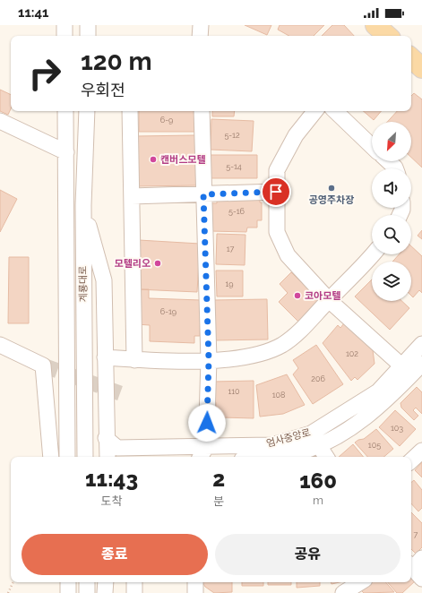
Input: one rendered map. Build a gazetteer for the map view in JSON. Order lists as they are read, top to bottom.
{
  "streets": {
    "street": ["계룡대로", "엄사중앙로"]
  },
  "places": [
    "캔버스모텔",
    "공영주차장",
    "모텔리오",
    "코아모텔"
  ],
  "house_numbers": [
    "6-9",
    "5-12",
    "5-14",
    "5-16",
    "17",
    "19",
    "6-19",
    "102",
    "206",
    "110",
    "108",
    "103",
    "105",
    "7"
  ],
  "north": "bottom left",
  "page": {
    "status": "11:41",
    "turn": ["120 m", "우회전"],
    "eta": [
      "11:43",
      "도착",
      "2",
      "분",
      "160",
      "m"
    ],
    "buttons": ["종료", "공유"]
  }
}
